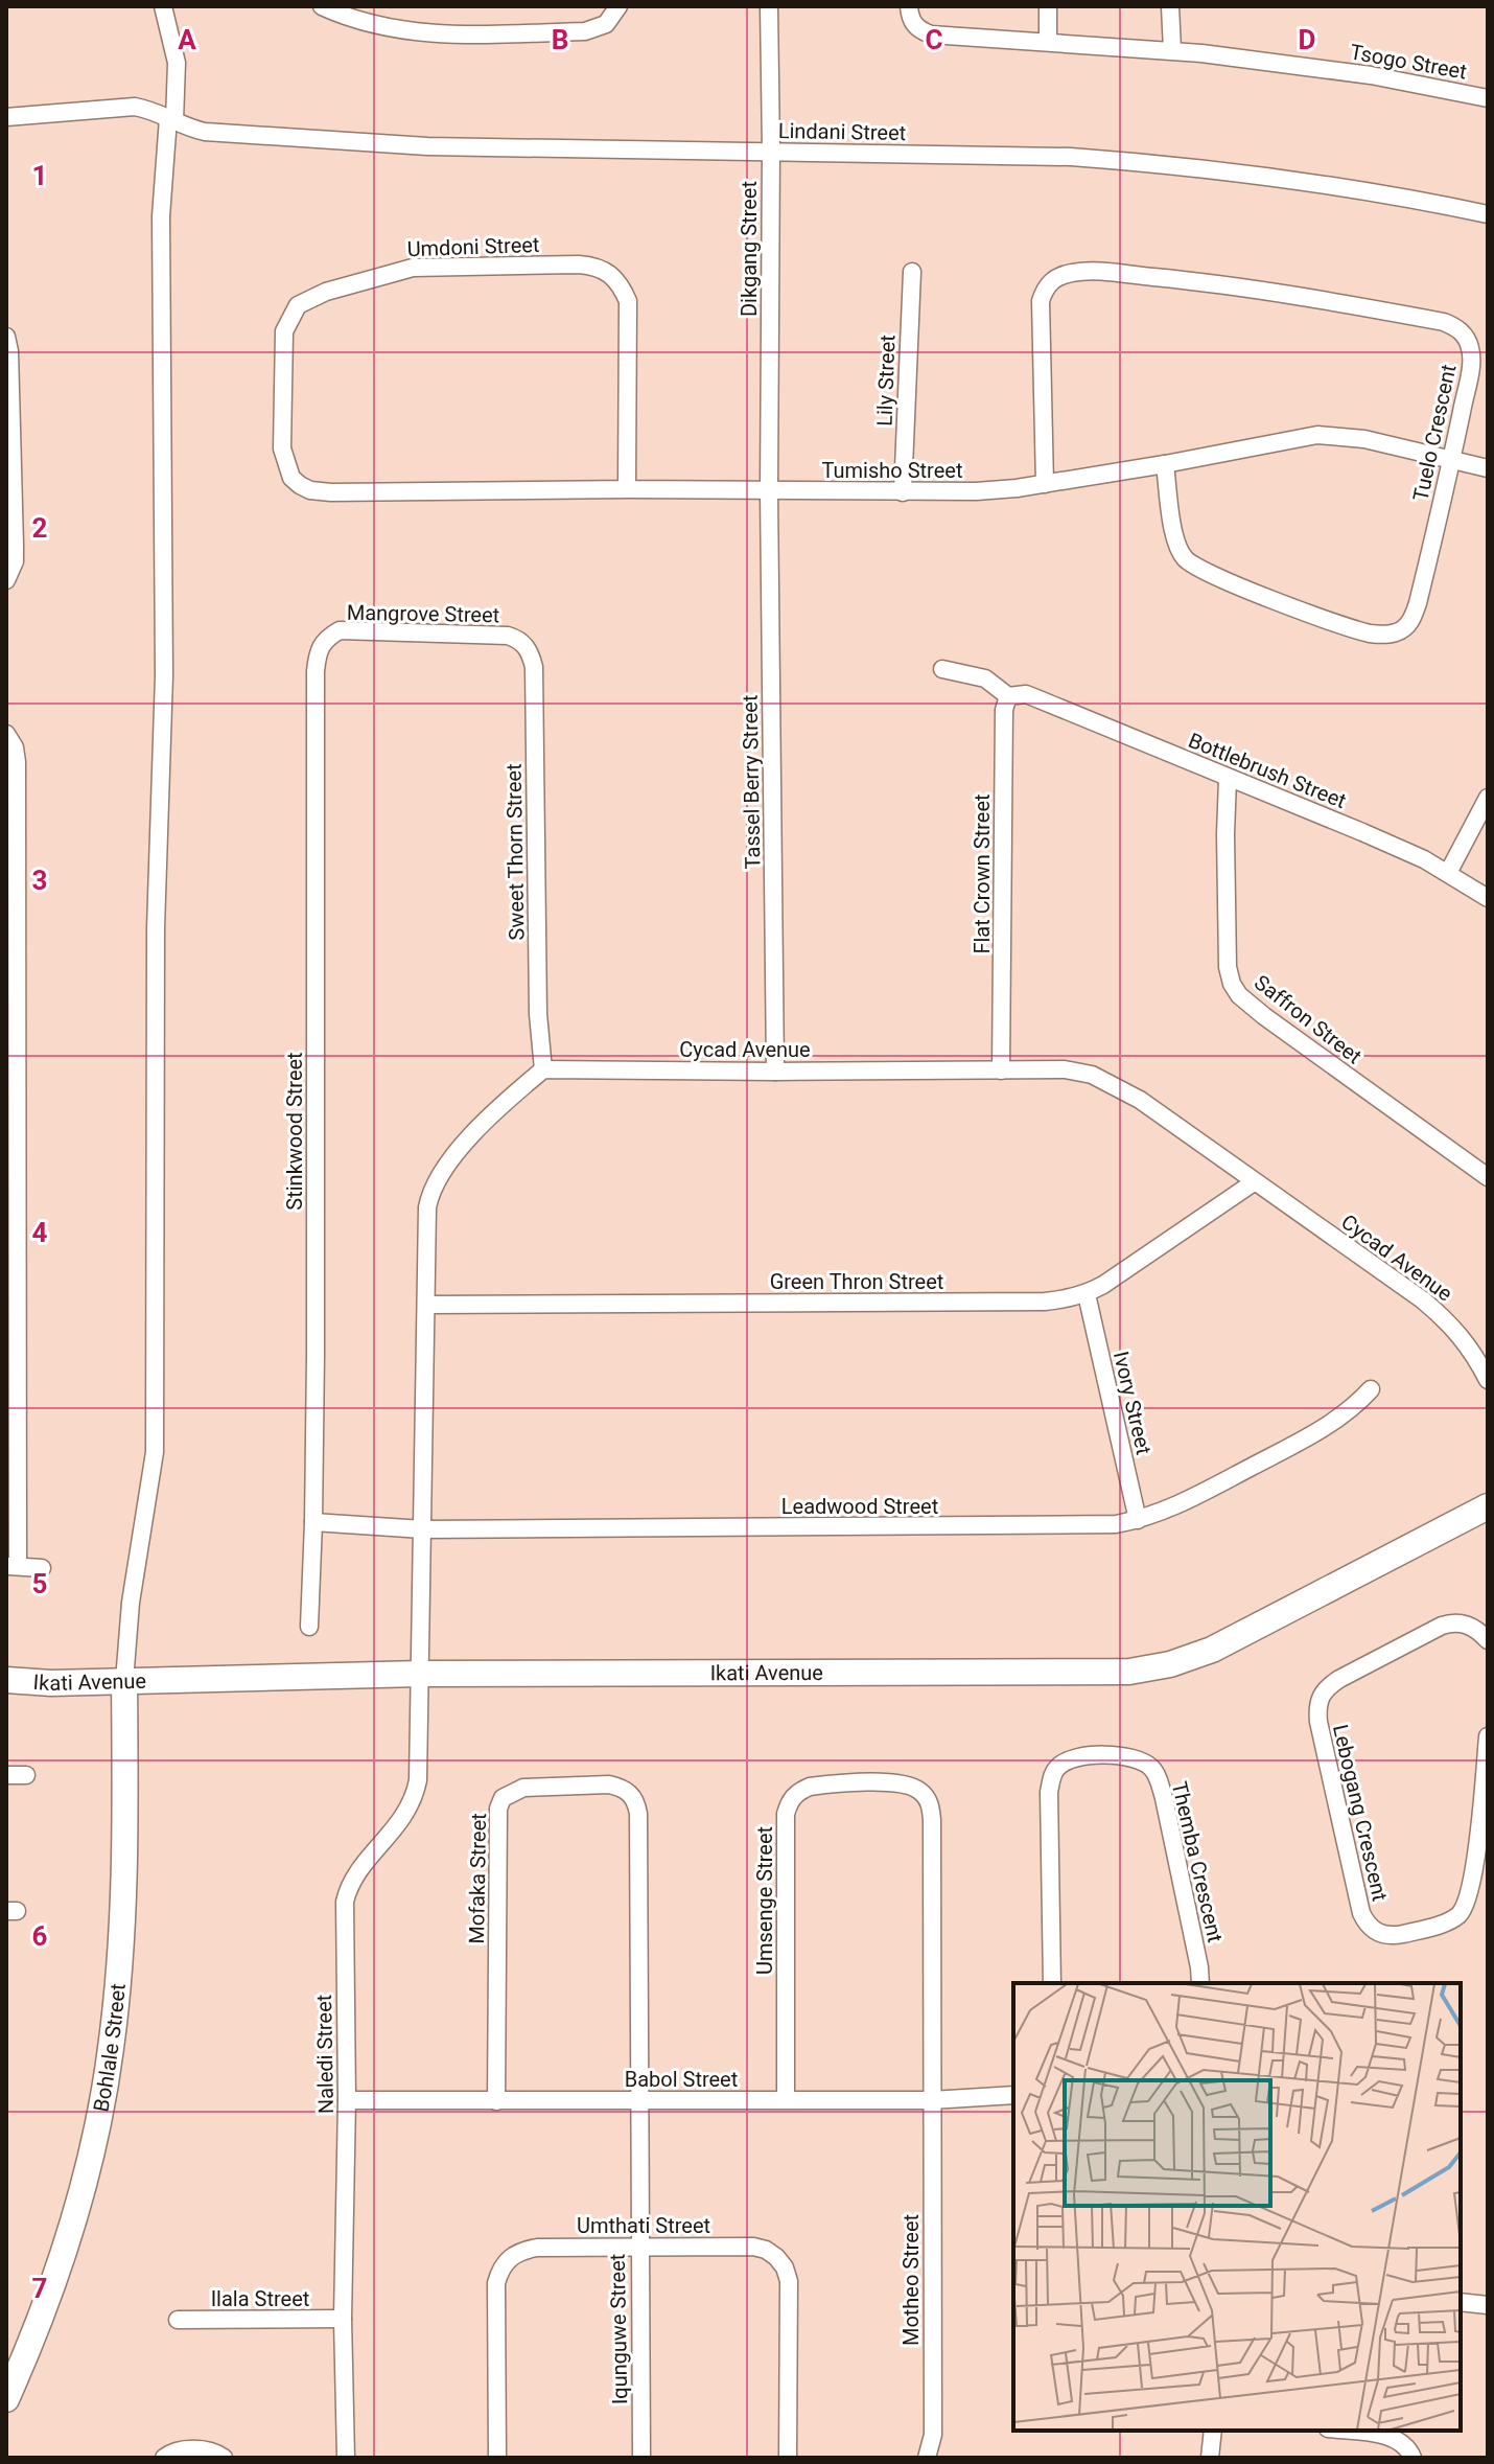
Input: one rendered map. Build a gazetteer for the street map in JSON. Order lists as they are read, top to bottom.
{
  "streets": {
    "street": [
      "Tsogo Street",
      "Lindani Street",
      "Umdoni Street",
      "Dikgang Street",
      "Lily Street",
      "Tuelo Crescent",
      "Tumisho Street",
      "Mangrove Street",
      "Bottlebrush Street",
      "Tassel Berry Street",
      "Sweet Thorn Street",
      "Flat Crown Street",
      "Saffron Street",
      "Cycad Avenue",
      "Stinkwood Street",
      "Green Thron Street",
      "Ivory Street",
      "Leadwood Street",
      "Ikati Avenue",
      "Lebogang Crescent",
      "Themba Crescent",
      "Mofaka Street",
      "Umsenge Street",
      "Bohlale Street",
      "Naledi Street",
      "Babol Street",
      "Umthati Street",
      "Motheo Street",
      "Ilala Street",
      "Iqunguwe Street"
    ]
  },
  "crossings": [
    ["Lindani Street", "Dikgang Street"],
    ["Umdoni Street", "Tumisho Street"],
    ["Dikgang Street", "Tumisho Street"],
    ["Dikgang Street", "Tassel Berry Street"],
    ["Lily Street", "Tumisho Street"],
    ["Tuelo Crescent", "Tumisho Street"],
    ["Tumisho Street", "Tassel Berry Street"],
    ["Mangrove Street", "Sweet Thorn Street"],
    ["Mangrove Street", "Stinkwood Street"],
    ["Bottlebrush Street", "Flat Crown Street"],
    ["Bottlebrush Street", "Saffron Street"],
    ["Tassel Berry Street", "Cycad Avenue"],
    ["Sweet Thorn Street", "Cycad Avenue"],
    ["Flat Crown Street", "Cycad Avenue"],
    ["Cycad Avenue", "Green Thron Street"],
    ["Stinkwood Street", "Leadwood Street"],
    ["Green Thron Street", "Ivory Street"],
    ["Ivory Street", "Leadwood Street"],
    ["Ikati Avenue", "Bohlale Street"],
    ["Ikati Avenue", "Naledi Street"],
    ["Mofaka Street", "Babol Street"],
    ["Mofaka Street", "Iqunguwe Street"],
    ["Umsenge Street", "Babol Street"],
    ["Umsenge Street", "Motheo Street"],
    ["Naledi Street", "Babol Street"],
    ["Naledi Street", "Ilala Street"],
    ["Babol Street", "Motheo Street"],
    ["Babol Street", "Iqunguwe Street"],
    ["Umthati Street", "Iqunguwe Street"]
  ],
  "grid": {
    "columns": [
      "A",
      "B",
      "C",
      "D"
    ],
    "rows": [
      "1",
      "2",
      "3",
      "4",
      "5",
      "6",
      "7"
    ]
  }
}
